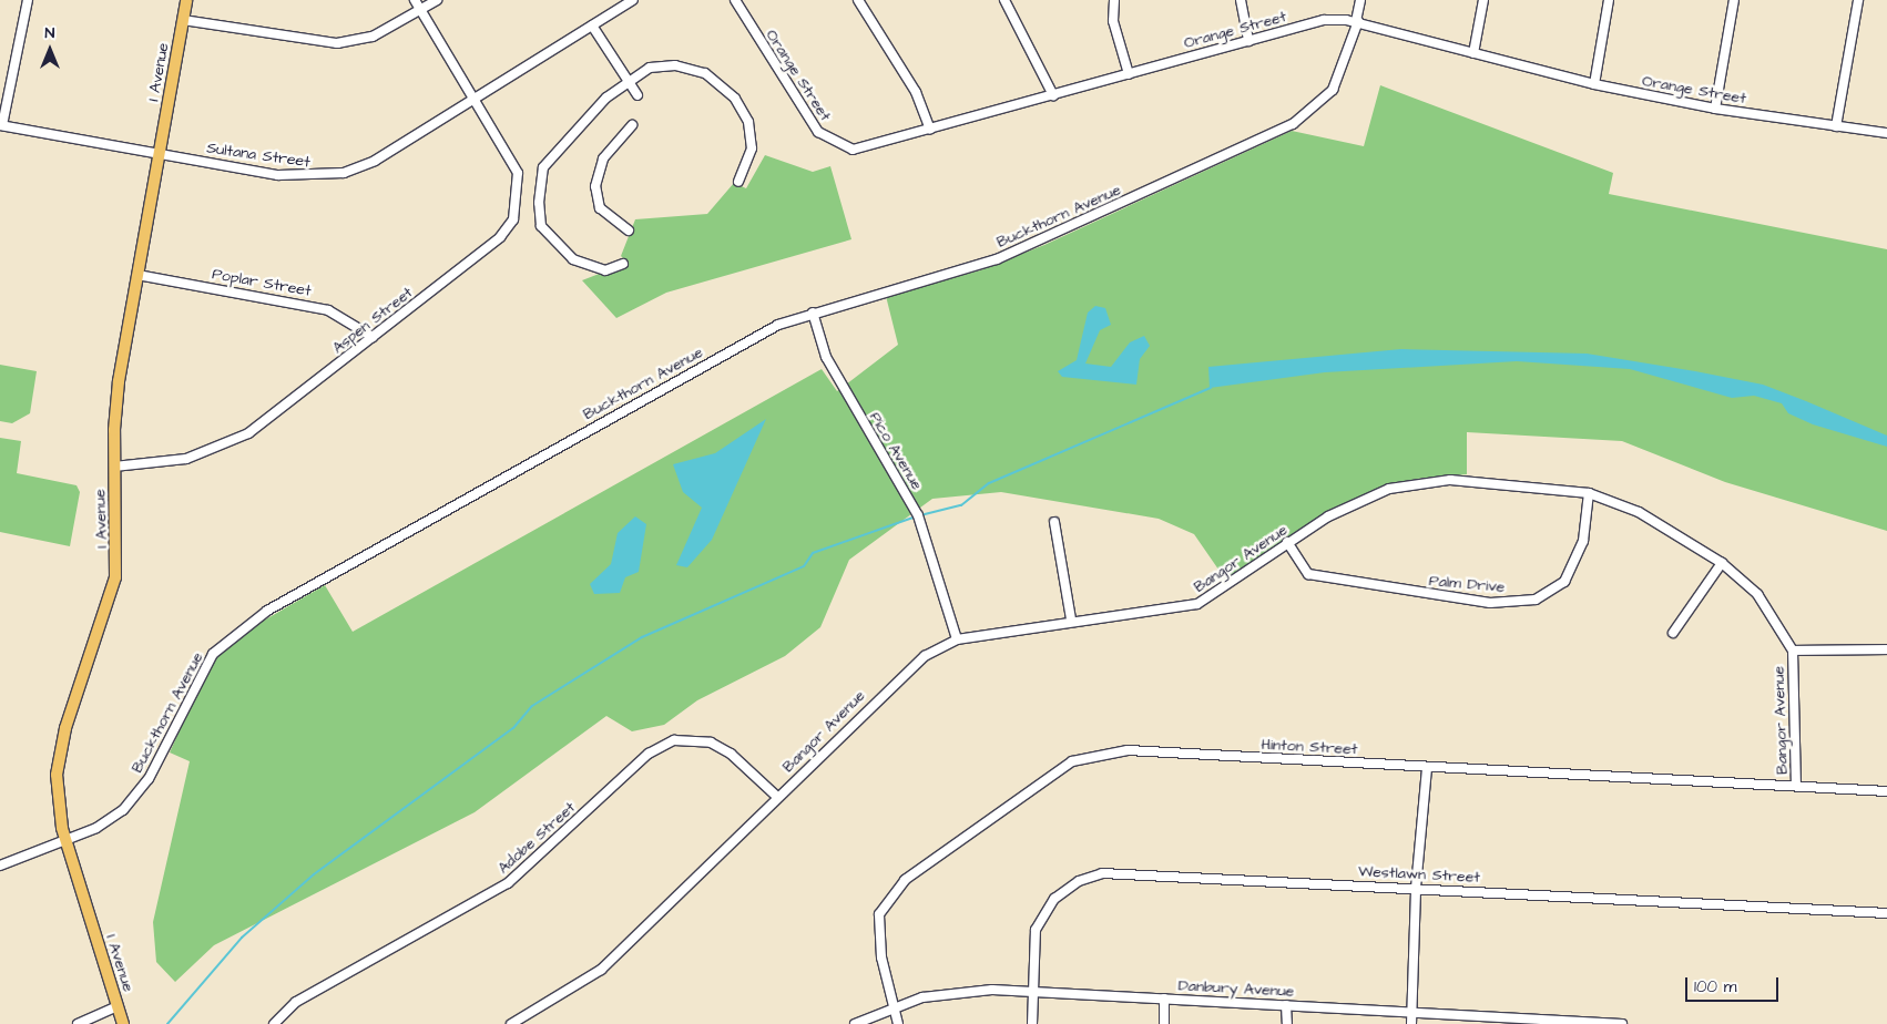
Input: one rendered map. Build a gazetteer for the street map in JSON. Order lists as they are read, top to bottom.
{
  "streets": {
    "main road": ["I Avenue"],
    "street": [
      "Orange Street",
      "Sultana Street",
      "Buckthorn Avenue",
      "Poplar Street",
      "Aspen Street",
      "Pico Avenue",
      "Bangor Avenue",
      "Palm Drive",
      "Hinton Street",
      "Adobe Street",
      "Westlawn Street",
      "Danbury Avenue"
    ]
  },
  "crossings": [
    ["Orange Street", "Buckthorn Avenue"],
    ["I Avenue", "Sultana Street"],
    ["I Avenue", "Buckthorn Avenue"],
    ["I Avenue", "Poplar Street"],
    ["I Avenue", "Aspen Street"],
    ["Sultana Street", "Aspen Street"],
    ["Buckthorn Avenue", "Pico Avenue"],
    ["Poplar Street", "Aspen Street"],
    ["Pico Avenue", "Bangor Avenue"],
    ["Bangor Avenue", "Palm Drive"],
    ["Bangor Avenue", "Hinton Street"],
    ["Bangor Avenue", "Adobe Street"],
    ["Hinton Street", "Danbury Avenue"],
    ["Westlawn Street", "Danbury Avenue"]
  ],
  "scale_bar": "100 m",
  "north": "top"
}
